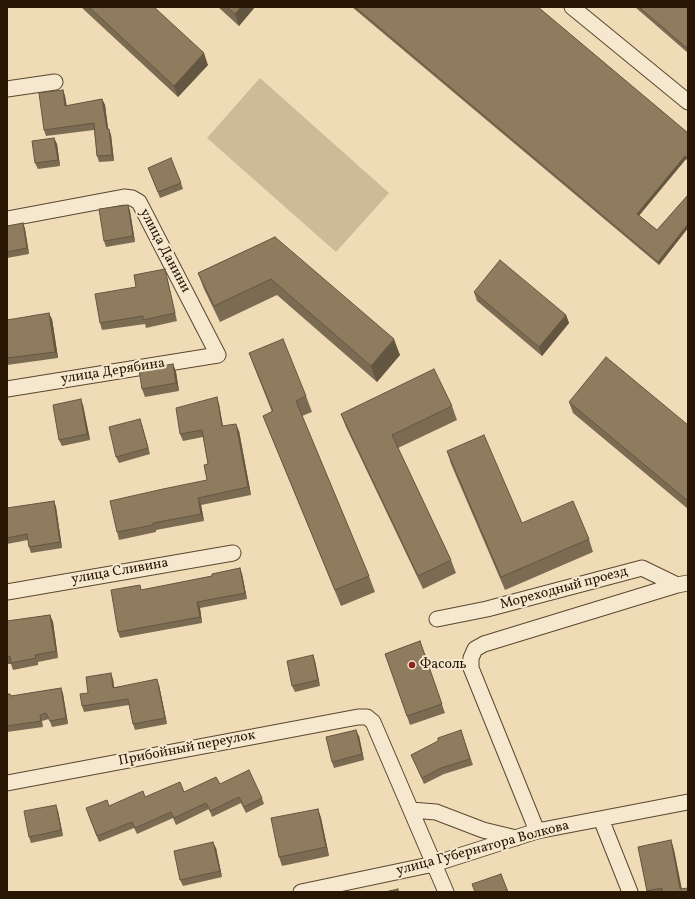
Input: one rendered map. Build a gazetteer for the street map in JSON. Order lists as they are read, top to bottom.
{
  "streets": {
    "street": [
      "улица Данини",
      "улица Дерябина",
      "улица Сливина",
      "Мореходный проезд",
      "Прибойный переулок",
      "улица Губернатора Волкова"
    ]
  },
  "crossings": [
    ["улица Данини", "улица Дерябина"]
  ],
  "places": ["Фасоль"]
}
